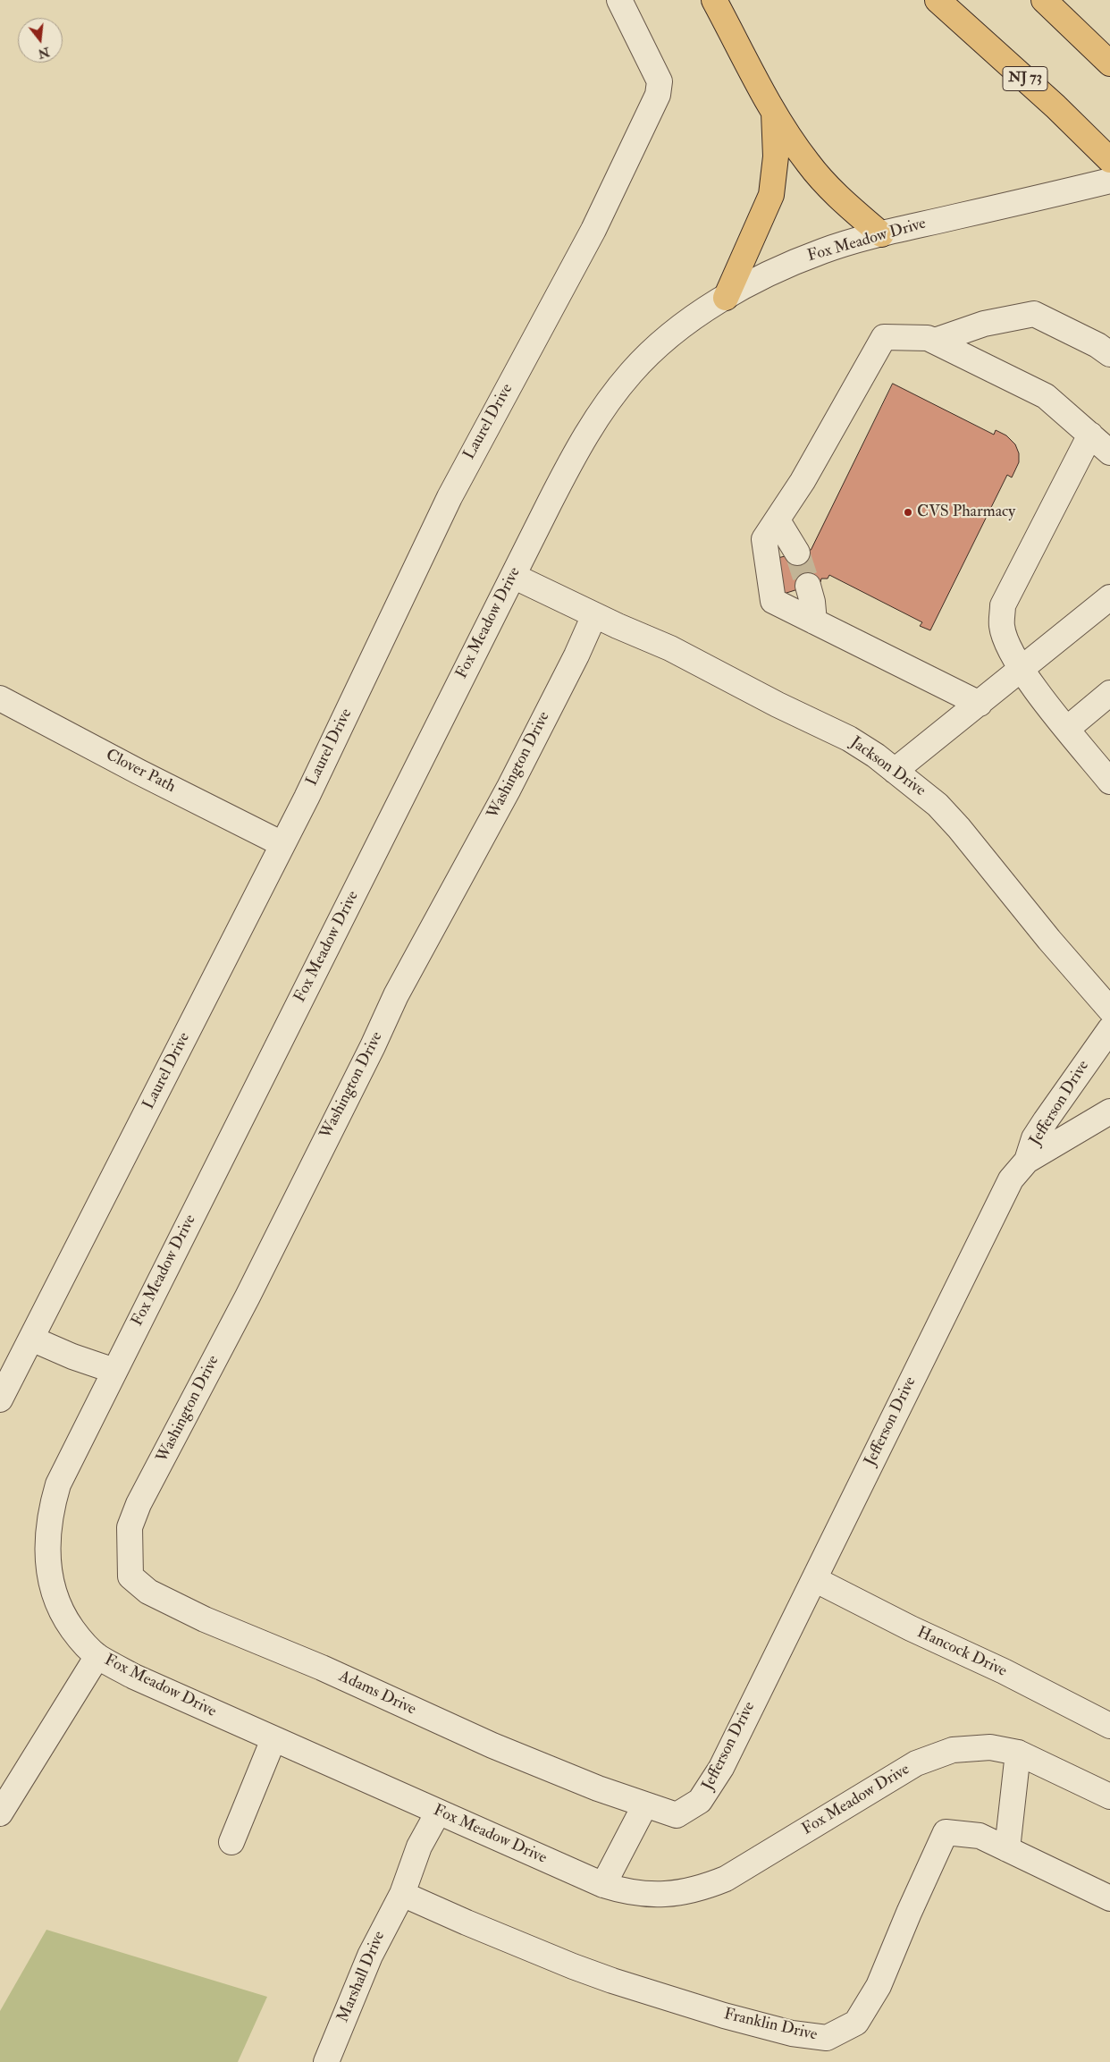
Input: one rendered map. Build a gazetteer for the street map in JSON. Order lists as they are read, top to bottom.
{
  "streets": {
    "highway": ["NJ 73"],
    "street": [
      "Fox Meadow Drive",
      "Laurel Drive",
      "Washington Drive",
      "Jackson Drive",
      "Clover Path",
      "Jefferson Drive",
      "Hancock Drive",
      "Adams Drive",
      "Marshall Drive",
      "Franklin Drive"
    ]
  },
  "crossings": [
    ["Fox Meadow Drive", "Jackson Drive"],
    ["Laurel Drive", "Clover Path"],
    ["Washington Drive", "Jackson Drive"],
    ["Washington Drive", "Adams Drive"],
    ["Jefferson Drive", "Hancock Drive"],
    ["Jefferson Drive", "Adams Drive"],
    ["Marshall Drive", "Franklin Drive"]
  ],
  "places": ["CVS Pharmacy"],
  "north": "bottom"
}
